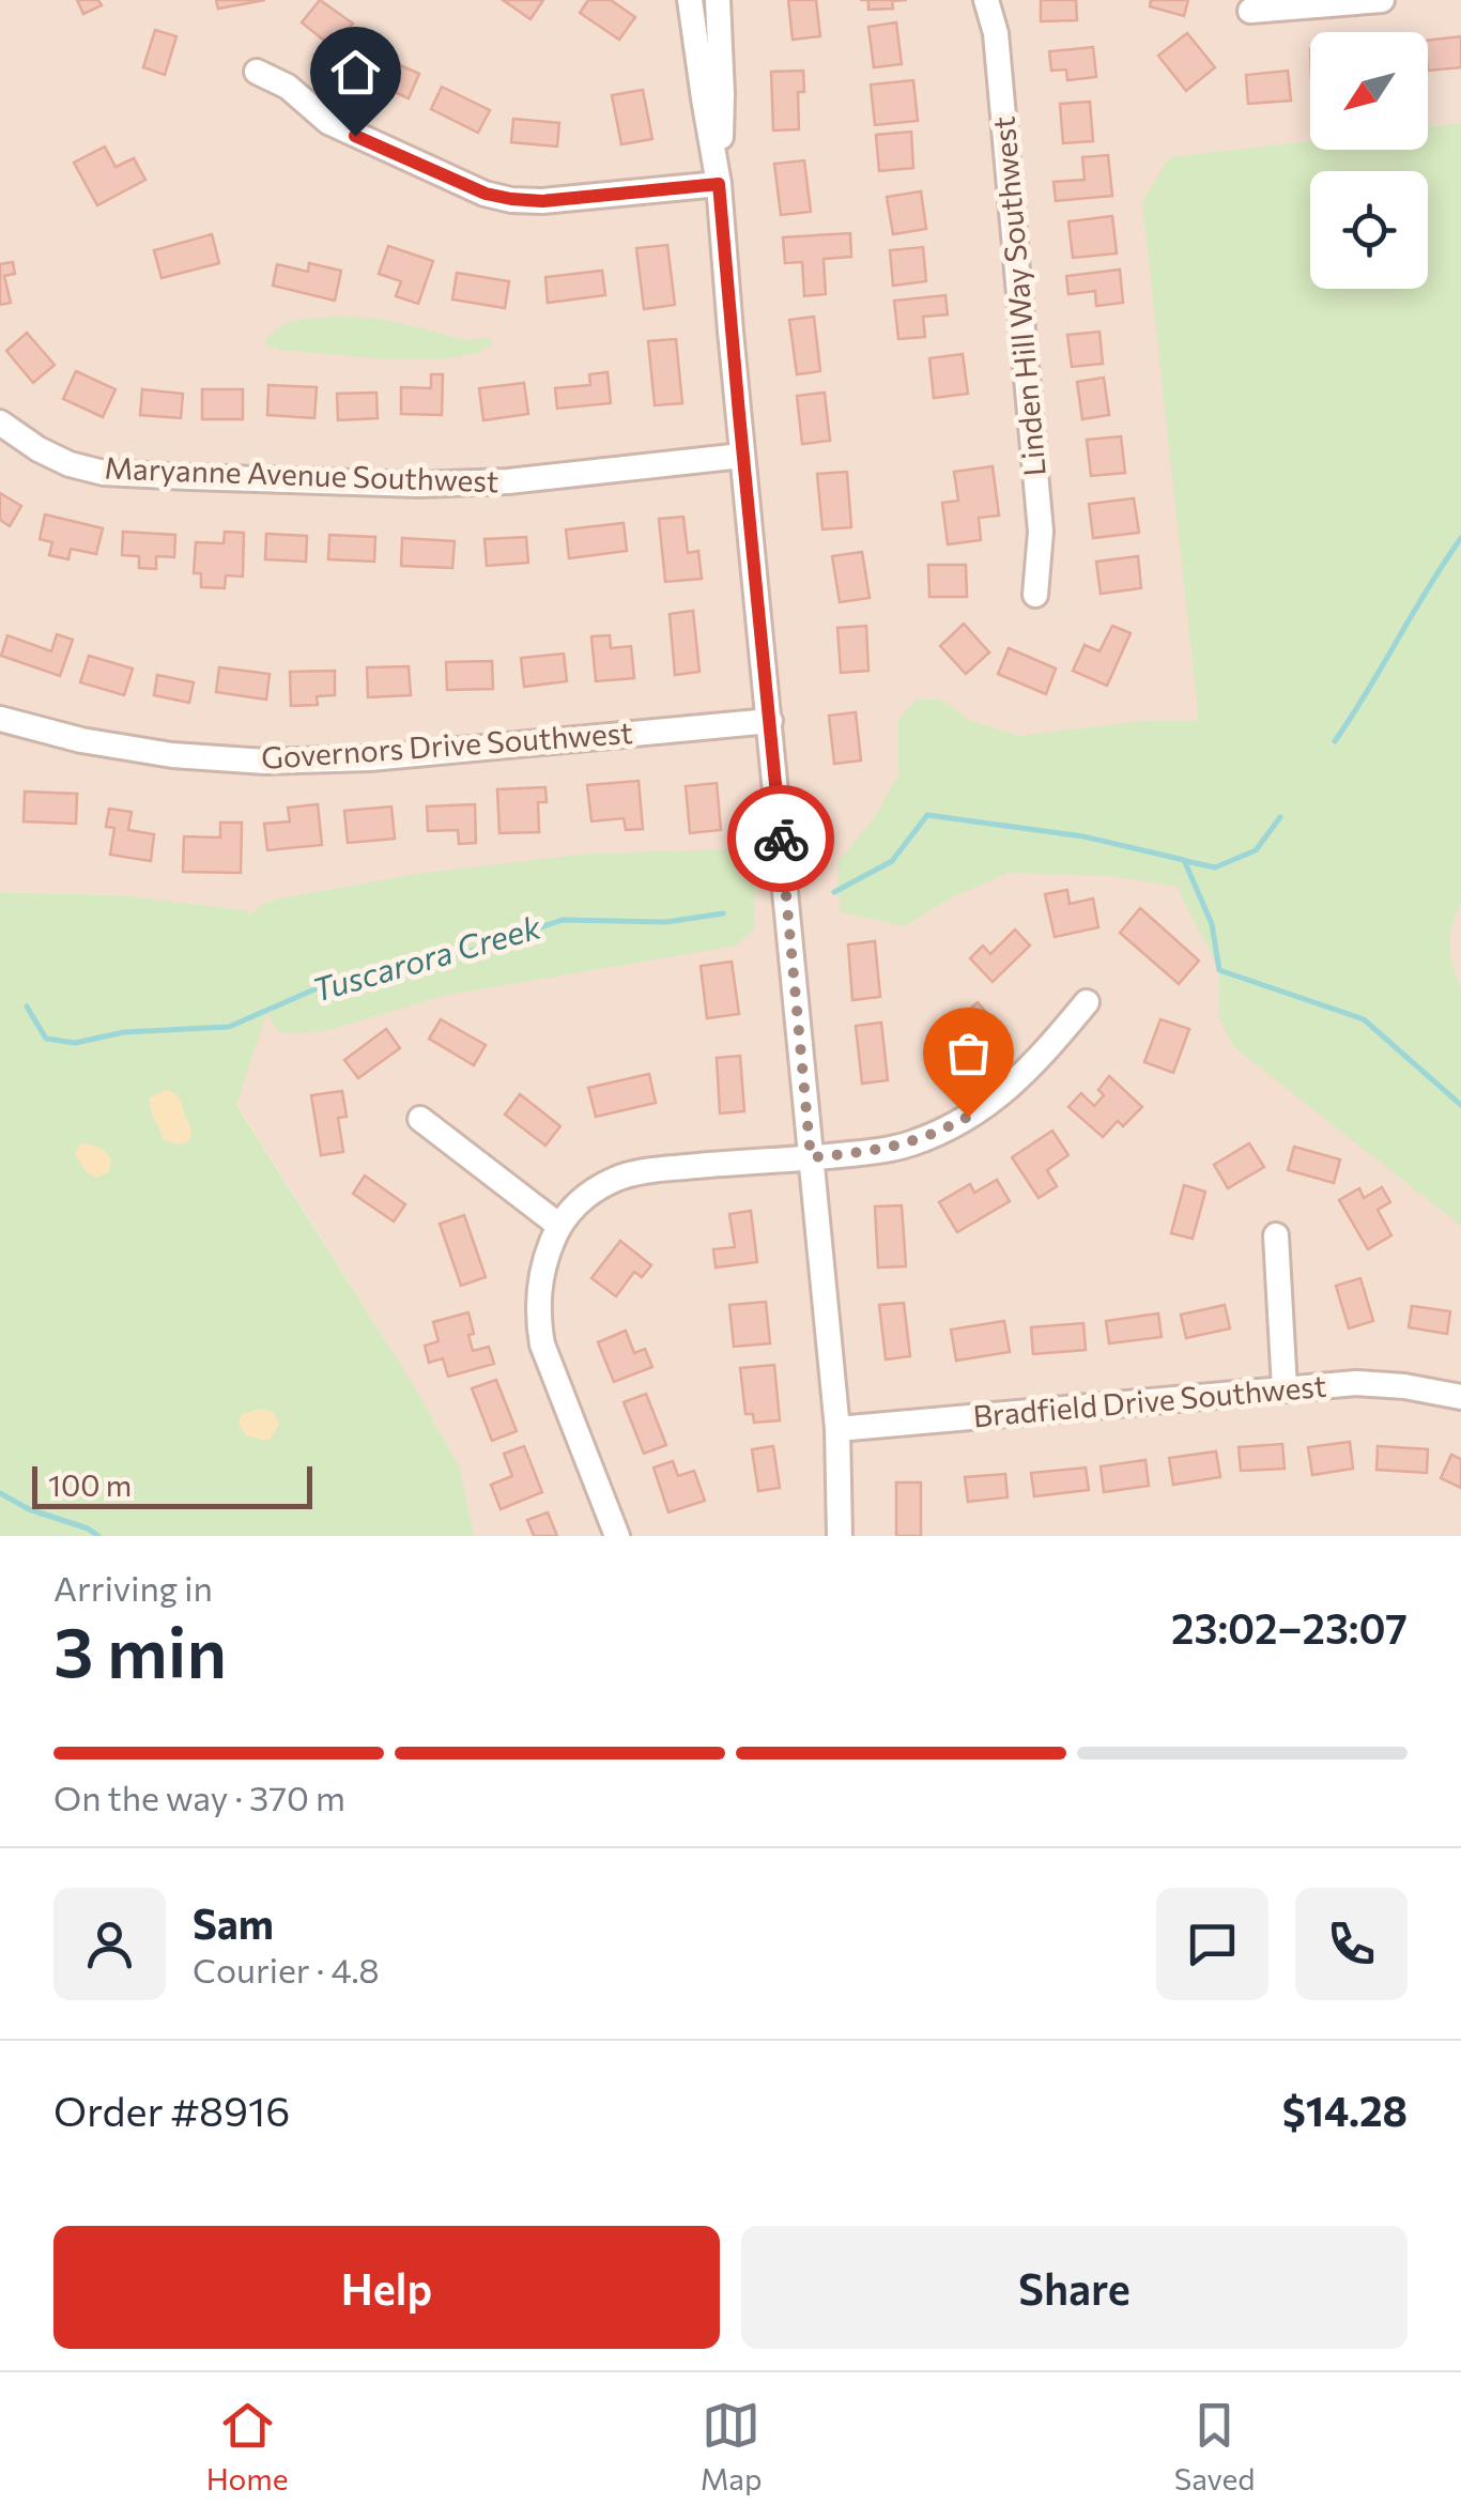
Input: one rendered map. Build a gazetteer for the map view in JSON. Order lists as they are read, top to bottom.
{
  "streets": {
    "street": [
      "Linden Hill Way Southwest",
      "Maryanne Avenue Southwest",
      "Governors Drive Southwest",
      "Bradfield Drive Southwest"
    ]
  },
  "water": ["Tuscarora Creek"],
  "scale_bar": "100 m",
  "north": "bottom left",
  "page": {
    "scale": "100 m",
    "heading": ["3 min", "Arriving in", "23:02–23:07"],
    "panel": [
      "Sam",
      "Courier · 4.8",
      "Order #8916",
      "$14.28"
    ],
    "bar": "On the way · 370 m",
    "buttons": ["Help", "Share"],
    "tabs": ["Home", "Map", "Saved"]
  }
}
